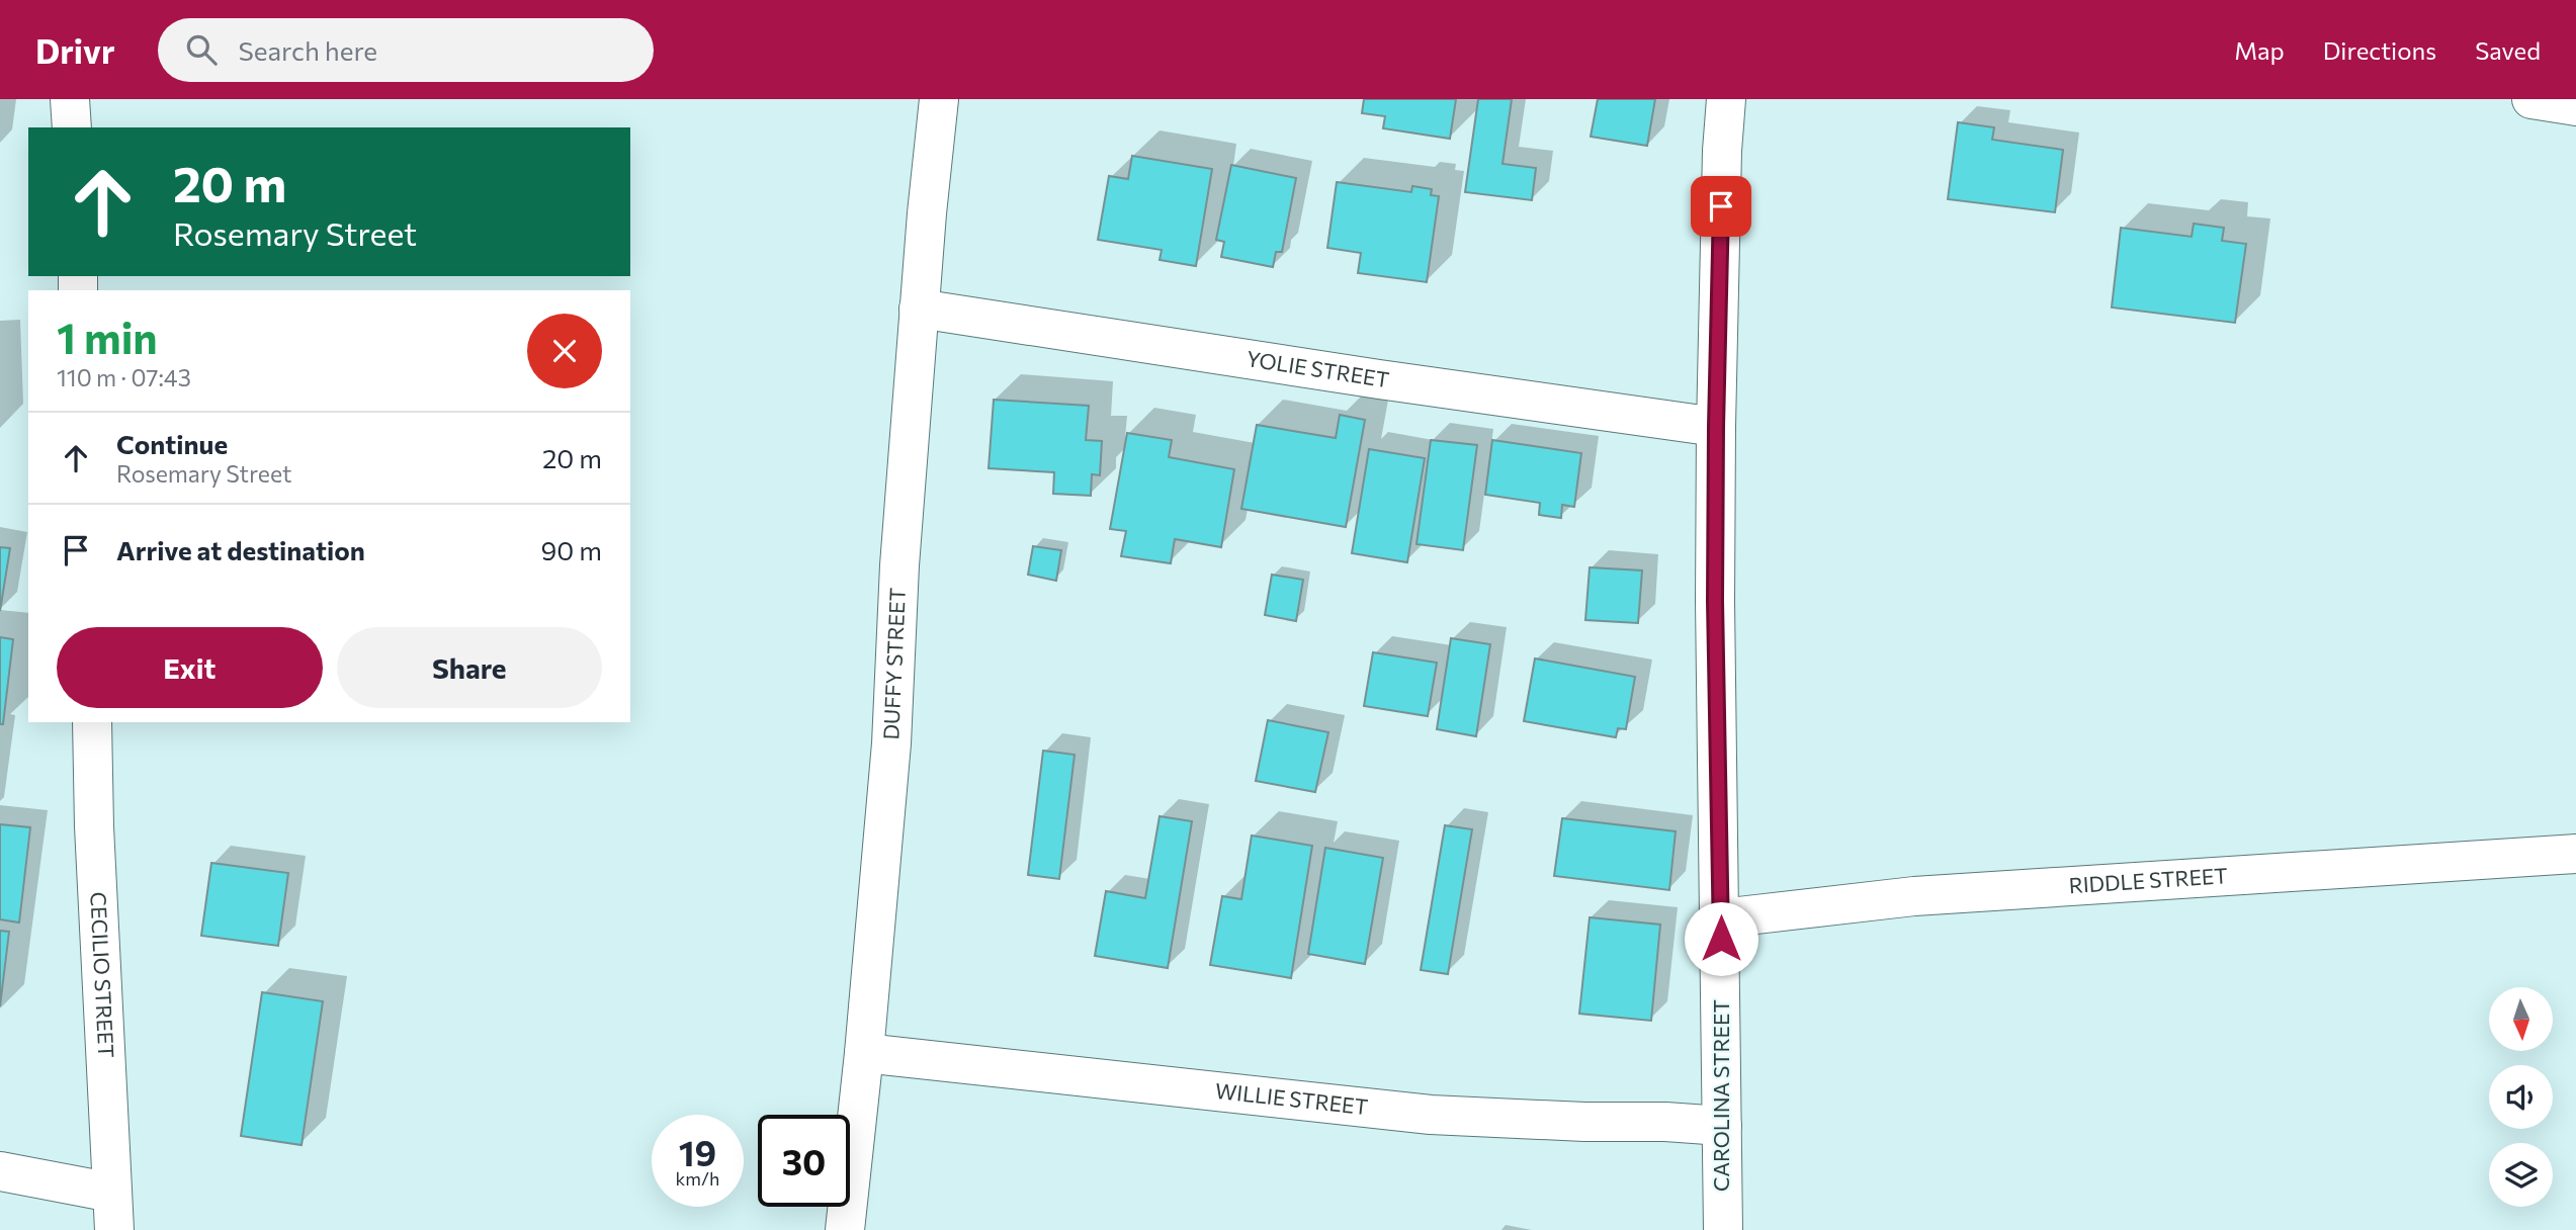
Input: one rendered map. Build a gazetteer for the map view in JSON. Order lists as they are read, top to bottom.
{
  "streets": {
    "street": [
      "YOLIE STREET",
      "DUFFY STREET",
      "RIDDLE STREET",
      "CECILIO STREET",
      "CAROLINA STREET",
      "WILLIE STREET"
    ]
  },
  "crossings": [
    ["YOLIE STREET", "DUFFY STREET"],
    ["YOLIE STREET", "CAROLINA STREET"],
    ["DUFFY STREET", "WILLIE STREET"],
    ["RIDDLE STREET", "CAROLINA STREET"],
    ["CAROLINA STREET", "WILLIE STREET"]
  ],
  "north": "bottom",
  "page": {
    "header": "Drivr",
    "search": "Search here",
    "nav": ["Map", "Directions", "Saved"],
    "turn": ["20 m", "Rosemary Street"],
    "heading": ["1 min", "110 m · 07:43"],
    "list": [
      {
        "name": "Continue",
        "note": "Rosemary Street",
        "value": "20 m"
      },
      {
        "name": "Arrive at destination",
        "value": "90 m"
      }
    ],
    "buttons": ["Exit", "Share"],
    "speed": "19 km/h",
    "limit": "30"
  }
}
